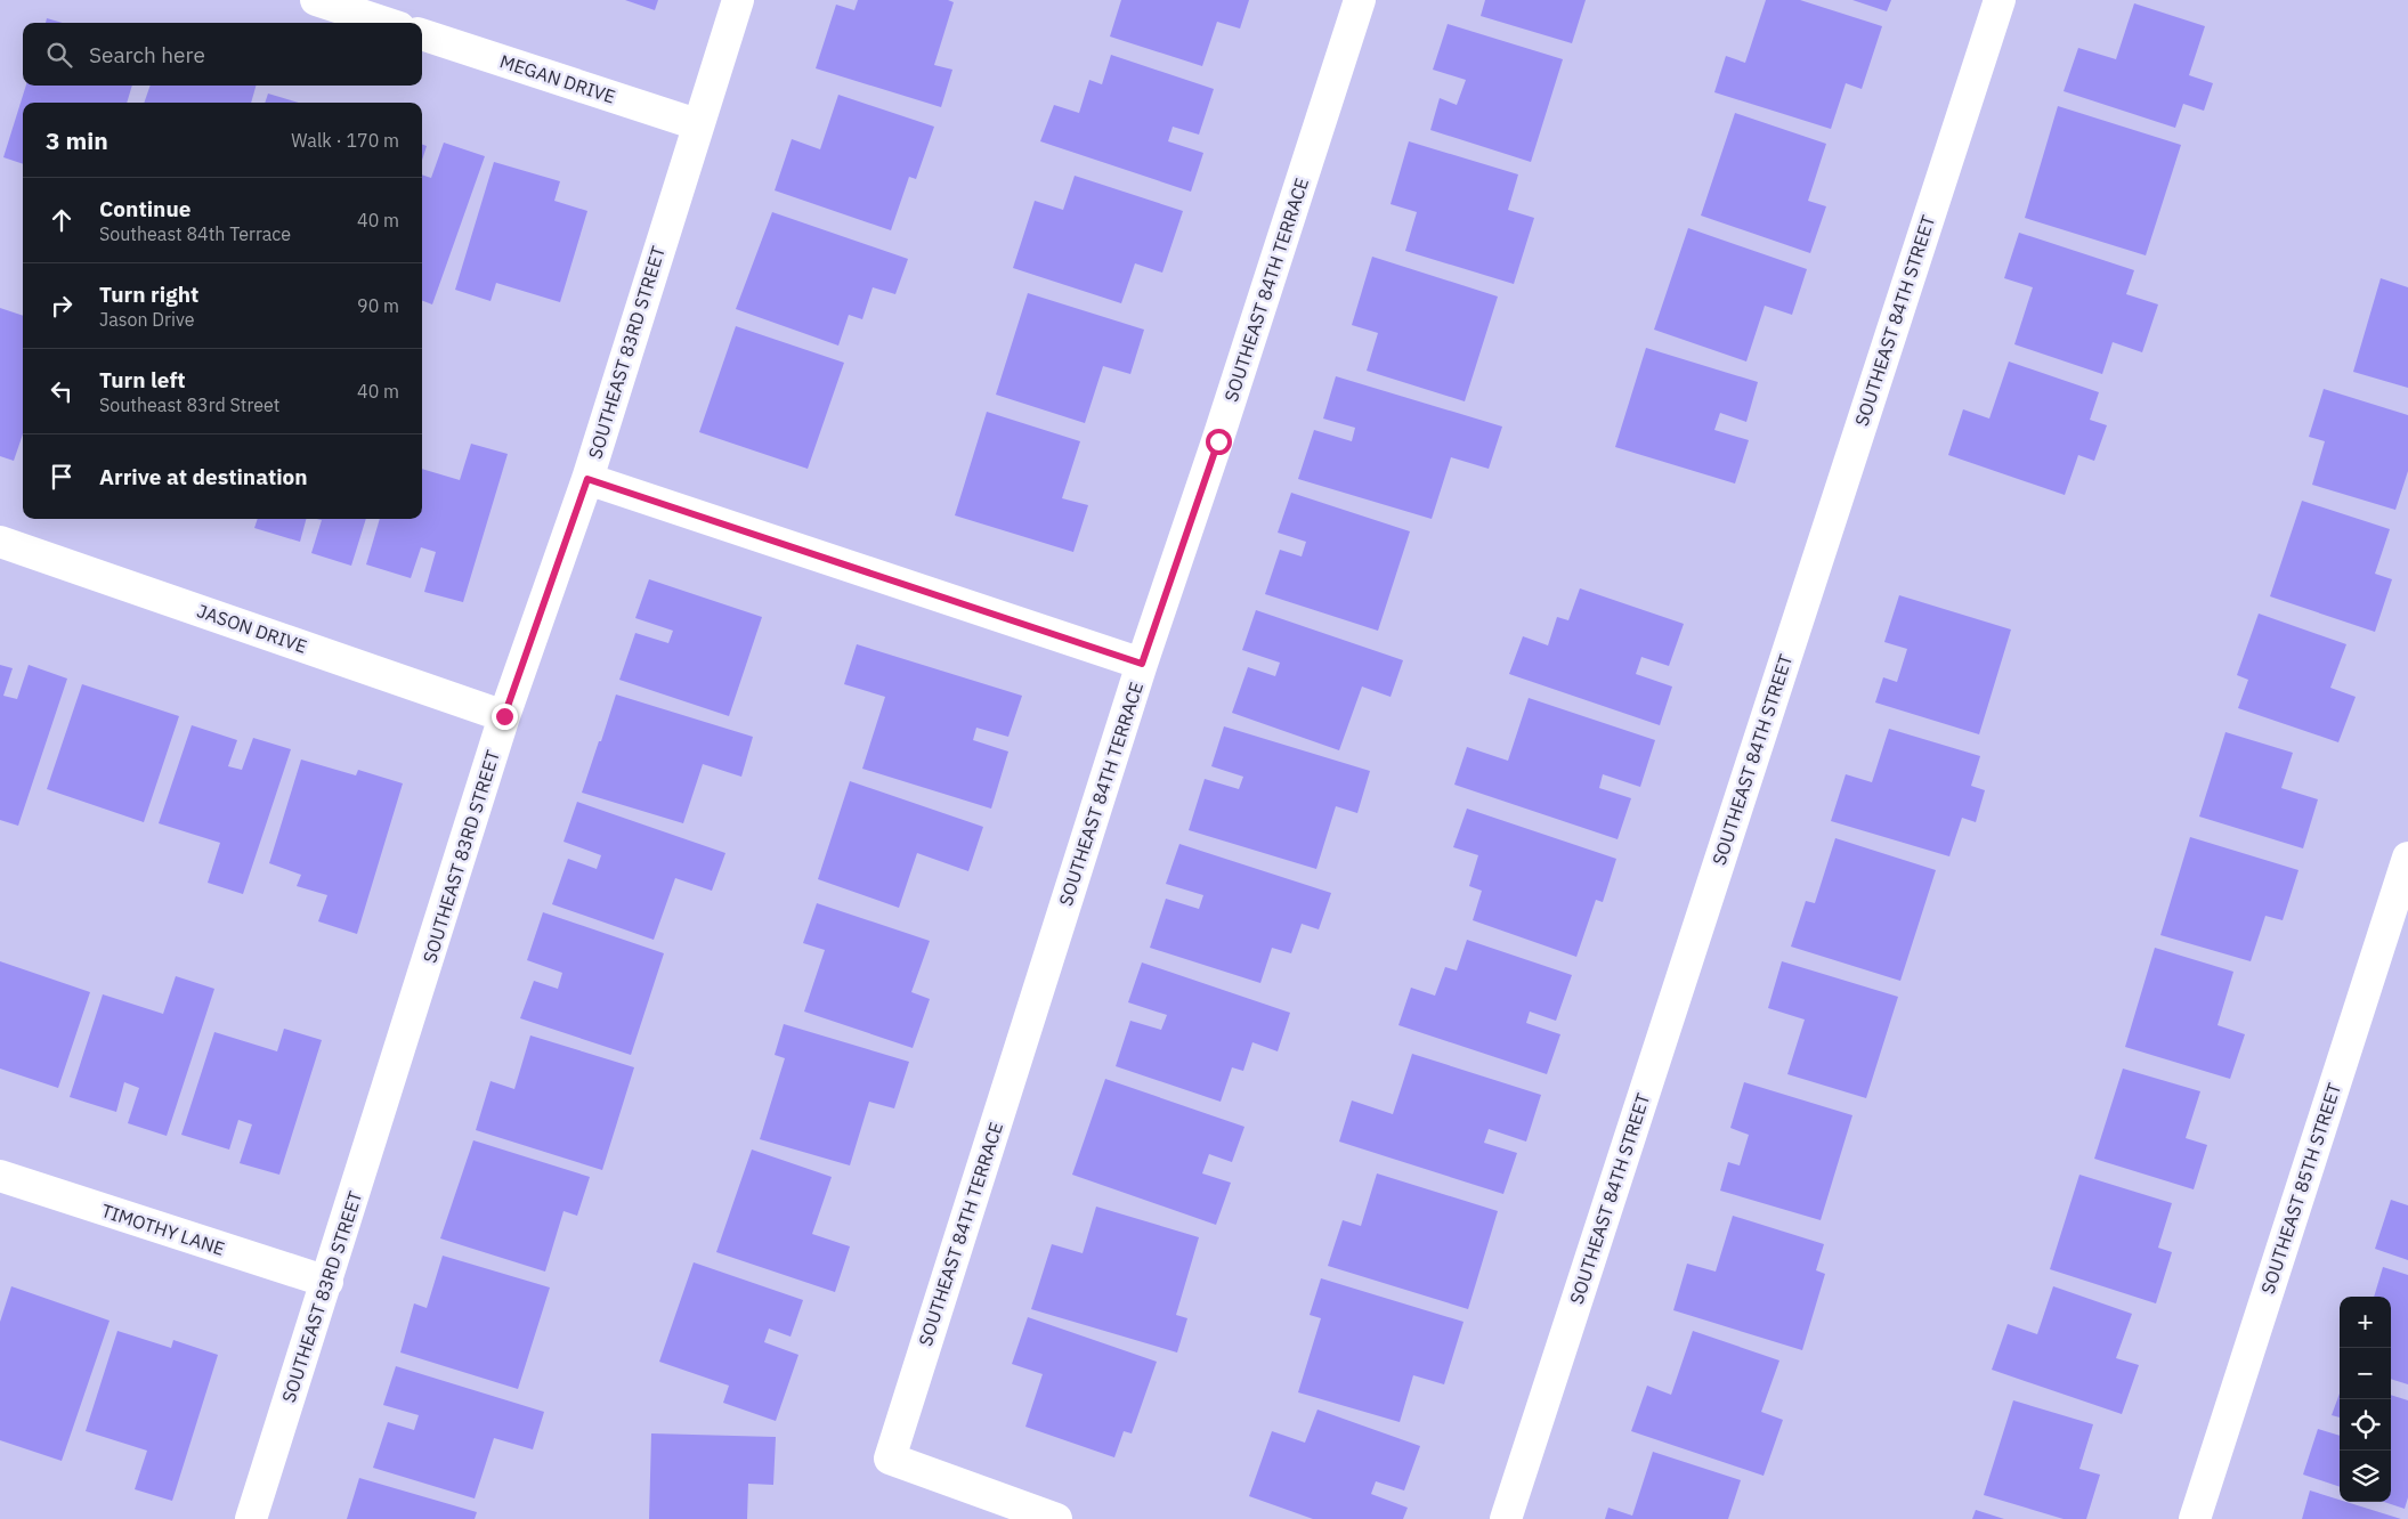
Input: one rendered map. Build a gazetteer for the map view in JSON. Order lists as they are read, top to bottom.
{
  "streets": {
    "street": [
      "MEGAN DRIVE",
      "SOUTHEAST 84TH TERRACE",
      "SOUTHEAST 84TH STREET",
      "SOUTHEAST 83RD STREET",
      "JASON DRIVE",
      "SOUTHEAST 85TH STREET",
      "TIMOTHY LANE"
    ]
  },
  "crossings": [
    ["MEGAN DRIVE", "SOUTHEAST 83RD STREET"],
    ["SOUTHEAST 83RD STREET", "JASON DRIVE"],
    ["SOUTHEAST 83RD STREET", "TIMOTHY LANE"]
  ],
  "page": {
    "search": "Search here",
    "heading": ["3 min", "Walk · 170 m"],
    "list": [
      ["Continue", "Southeast 84th Terrace", "40 m"],
      ["Turn right", "Jason Drive", "90 m"],
      ["Turn left", "Southeast 83rd Street", "40 m"],
      "Arrive at destination"
    ],
    "map_buttons": ["+", "−"]
  }
}
